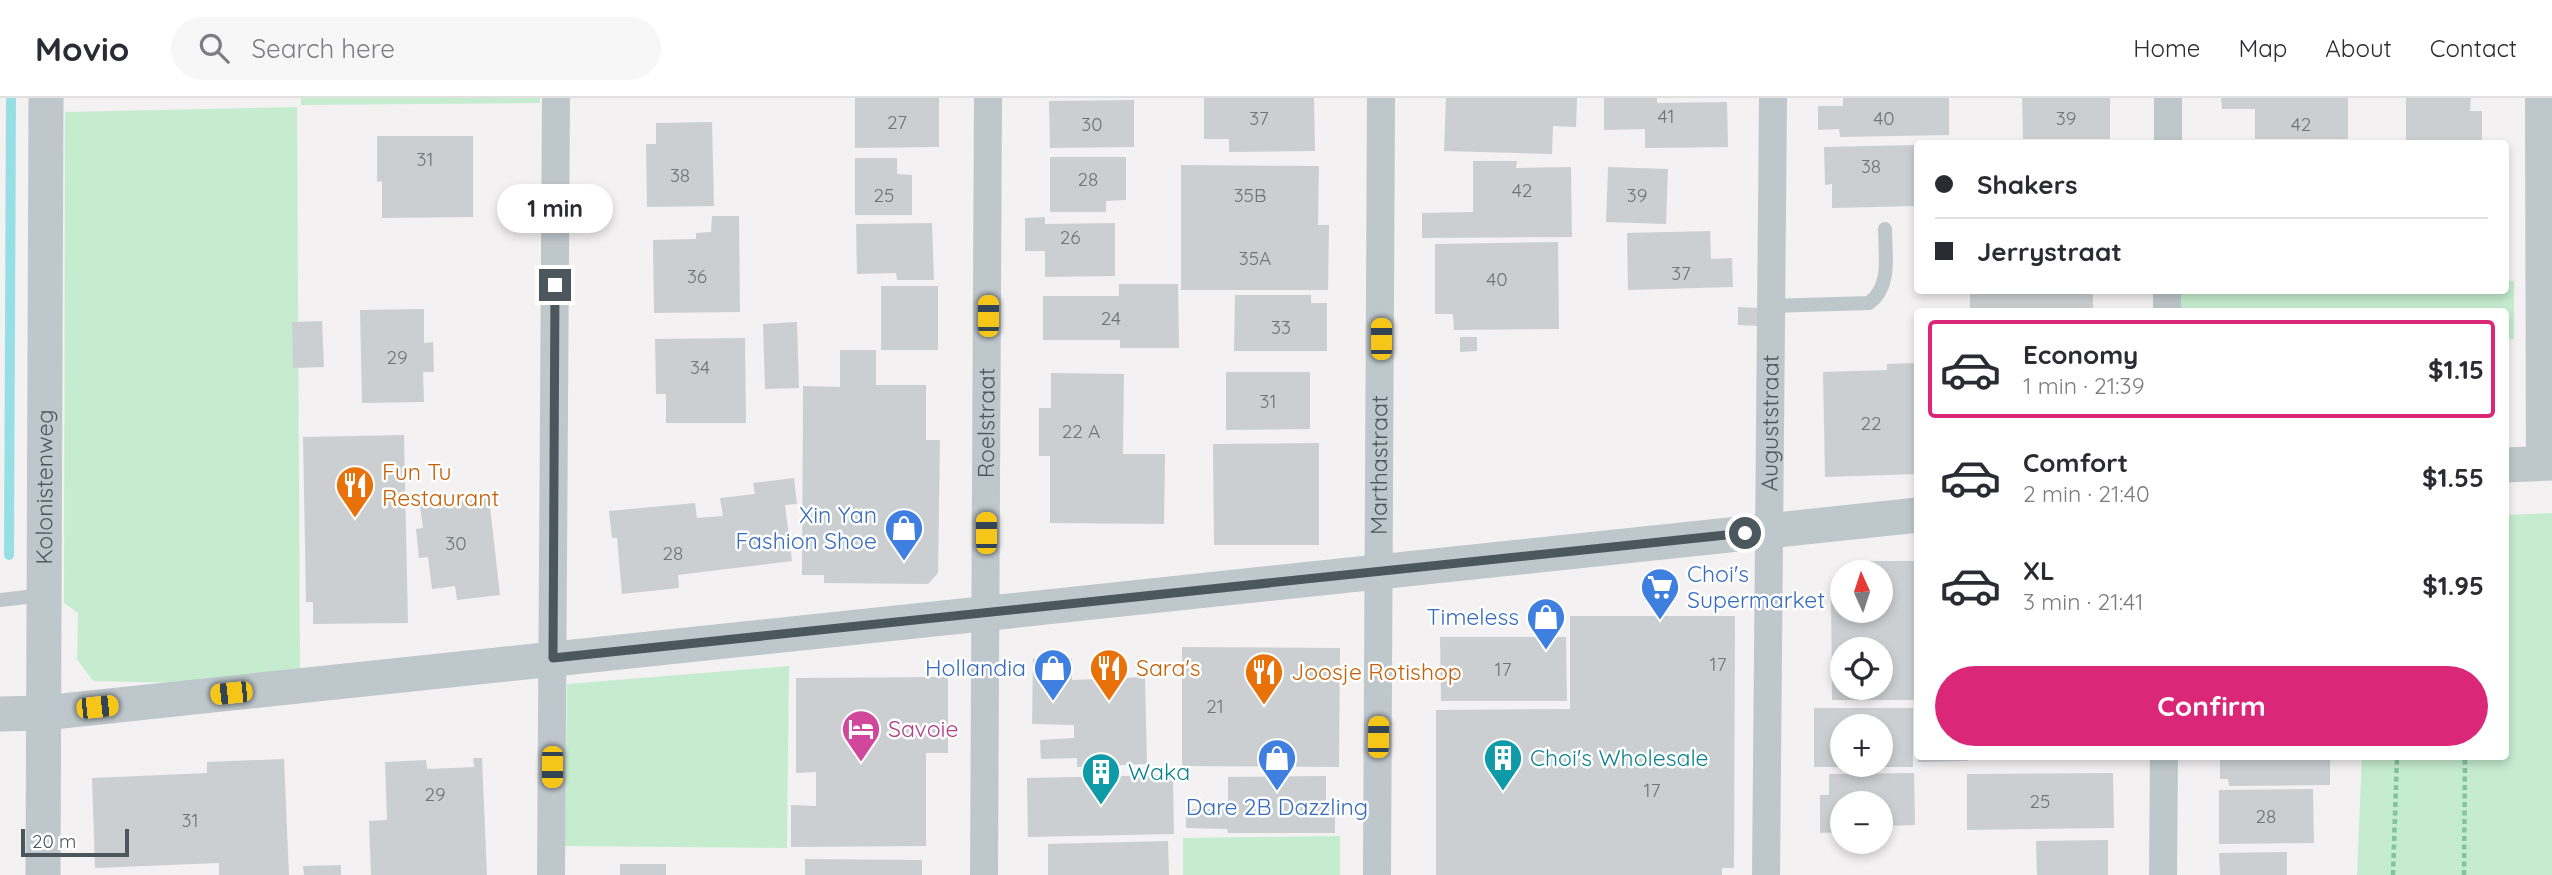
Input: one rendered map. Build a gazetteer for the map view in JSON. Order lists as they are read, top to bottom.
{
  "streets": {
    "street": [
      "Roelstraat",
      "Auguststraat",
      "Marthastraat",
      "Kolonistenweg"
    ]
  },
  "places": {
    "restaurant": ["Fun Tu Restaurant", "Sara's", "Joosje Rotishop"],
    "shop": [
      "Xin Yan Fashion Shoe",
      "Timeless",
      "Hollandia",
      "Dare 2B Dazzling"
    ],
    "supermarket": ["Choi's Supermarket"],
    "hotel": ["Savoie"],
    "building": ["Choi's Wholesale", "Waka"]
  },
  "house_numbers": [
    "41",
    "37",
    "40",
    "39",
    "27",
    "30",
    "42",
    "31",
    "38",
    "38",
    "28",
    "42",
    "25",
    "35B",
    "39",
    "26",
    "35A",
    "37",
    "36",
    "40",
    "24",
    "33",
    "29",
    "34",
    "31",
    "22",
    "22 A",
    "30",
    "28",
    "17",
    "17",
    "21",
    "17",
    "29",
    "25",
    "28",
    "31"
  ],
  "scale_bar": "20 m",
  "north": "top",
  "page": {
    "header": "Movio",
    "search": "Search here",
    "nav": [
      "Home",
      "Map",
      "About",
      "Contact"
    ],
    "banner": ["Shakers", "Jerrystraat"],
    "bubble": "1 min",
    "list": [
      {
        "name": "Economy",
        "note": "1 min · 21:39",
        "value": "$1.15"
      },
      {
        "name": "Comfort",
        "note": "2 min · 21:40",
        "value": "$1.55"
      },
      {
        "name": "XL",
        "note": "3 min · 21:41",
        "value": "$1.95"
      }
    ],
    "map_buttons": ["+", "−"],
    "buttons": "Confirm",
    "scale": "20 m"
  }
}
